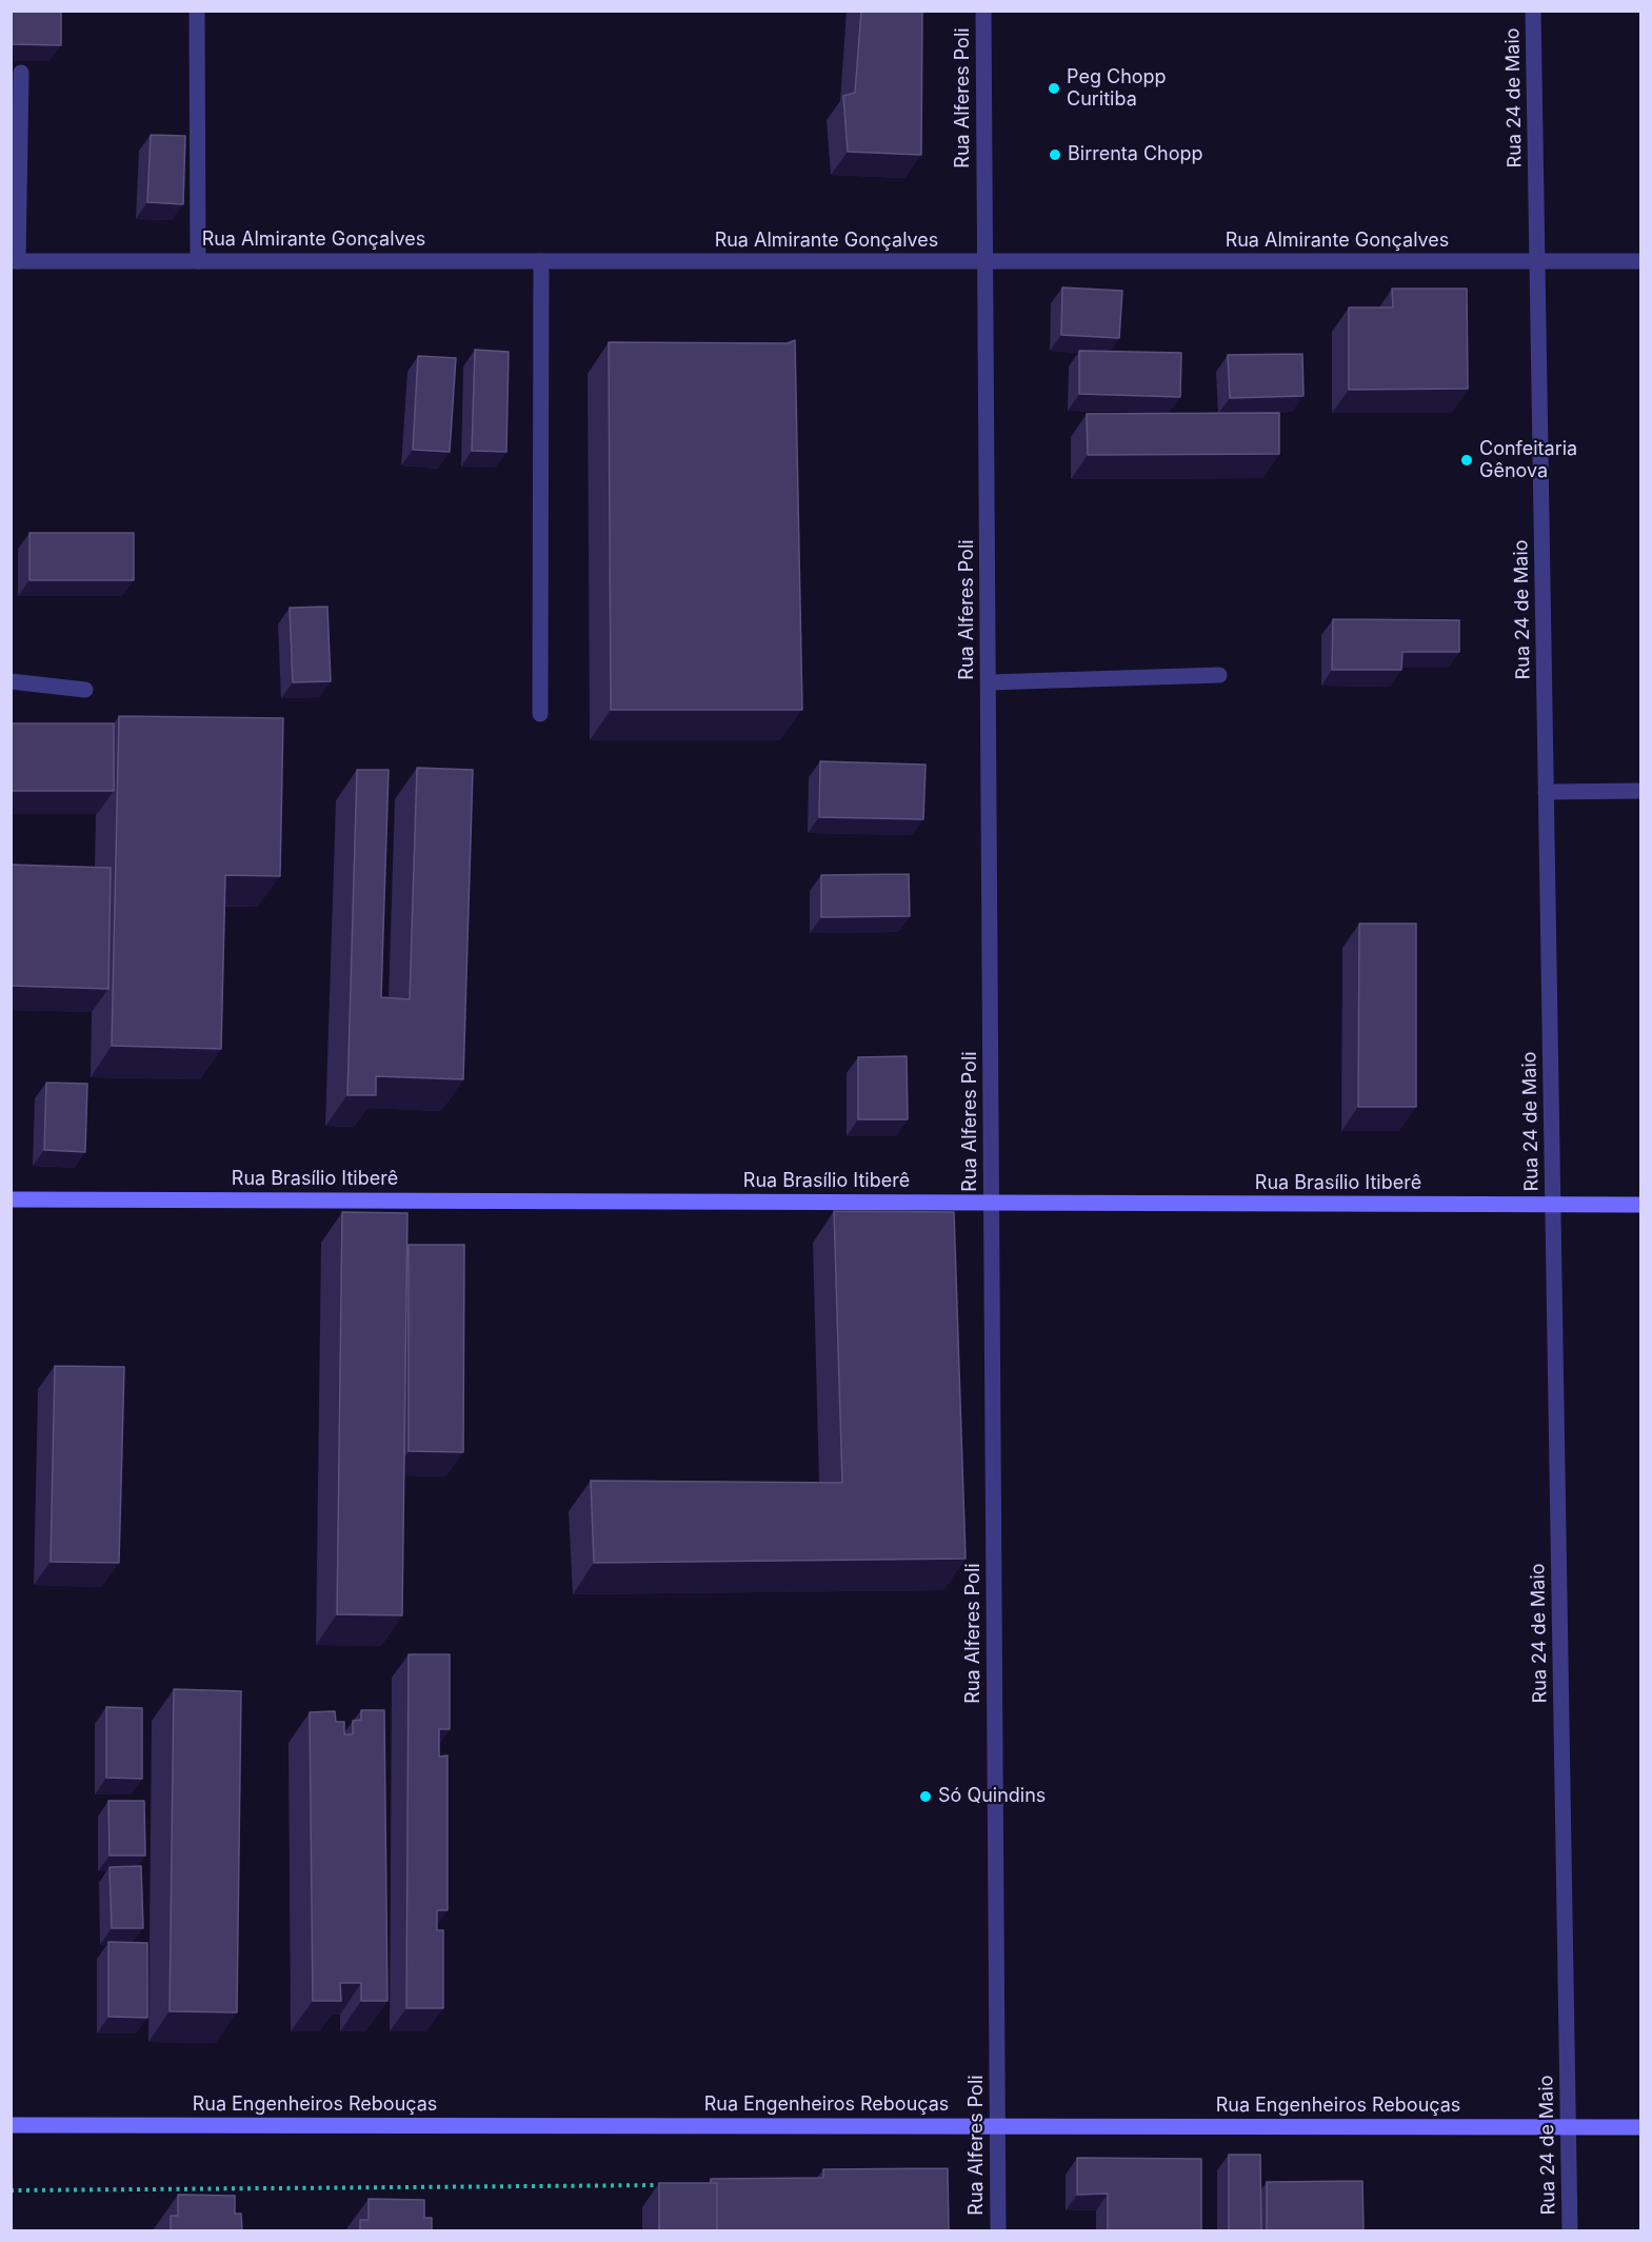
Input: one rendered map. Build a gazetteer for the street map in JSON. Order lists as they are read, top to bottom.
{
  "streets": {
    "main road": ["Rua Brasílio Itiberê", "Rua Engenheiros Rebouças"],
    "street": ["Rua Alferes Poli", "Rua 24 de Maio", "Rua Almirante Gonçalves"]
  },
  "crossings": [
    ["Rua Alferes Poli", "Rua Almirante Gonçalves"],
    ["Rua Alferes Poli", "Rua Brasílio Itiberê"],
    ["Rua Alferes Poli", "Rua Engenheiros Rebouças"],
    ["Rua 24 de Maio", "Rua Almirante Gonçalves"],
    ["Rua 24 de Maio", "Rua Brasílio Itiberê"],
    ["Rua 24 de Maio", "Rua Engenheiros Rebouças"]
  ],
  "places": [
    "Peg Chopp Curitiba",
    "Birrenta Chopp",
    "Confeitaria Gênova",
    "Só Quindins"
  ]
}
